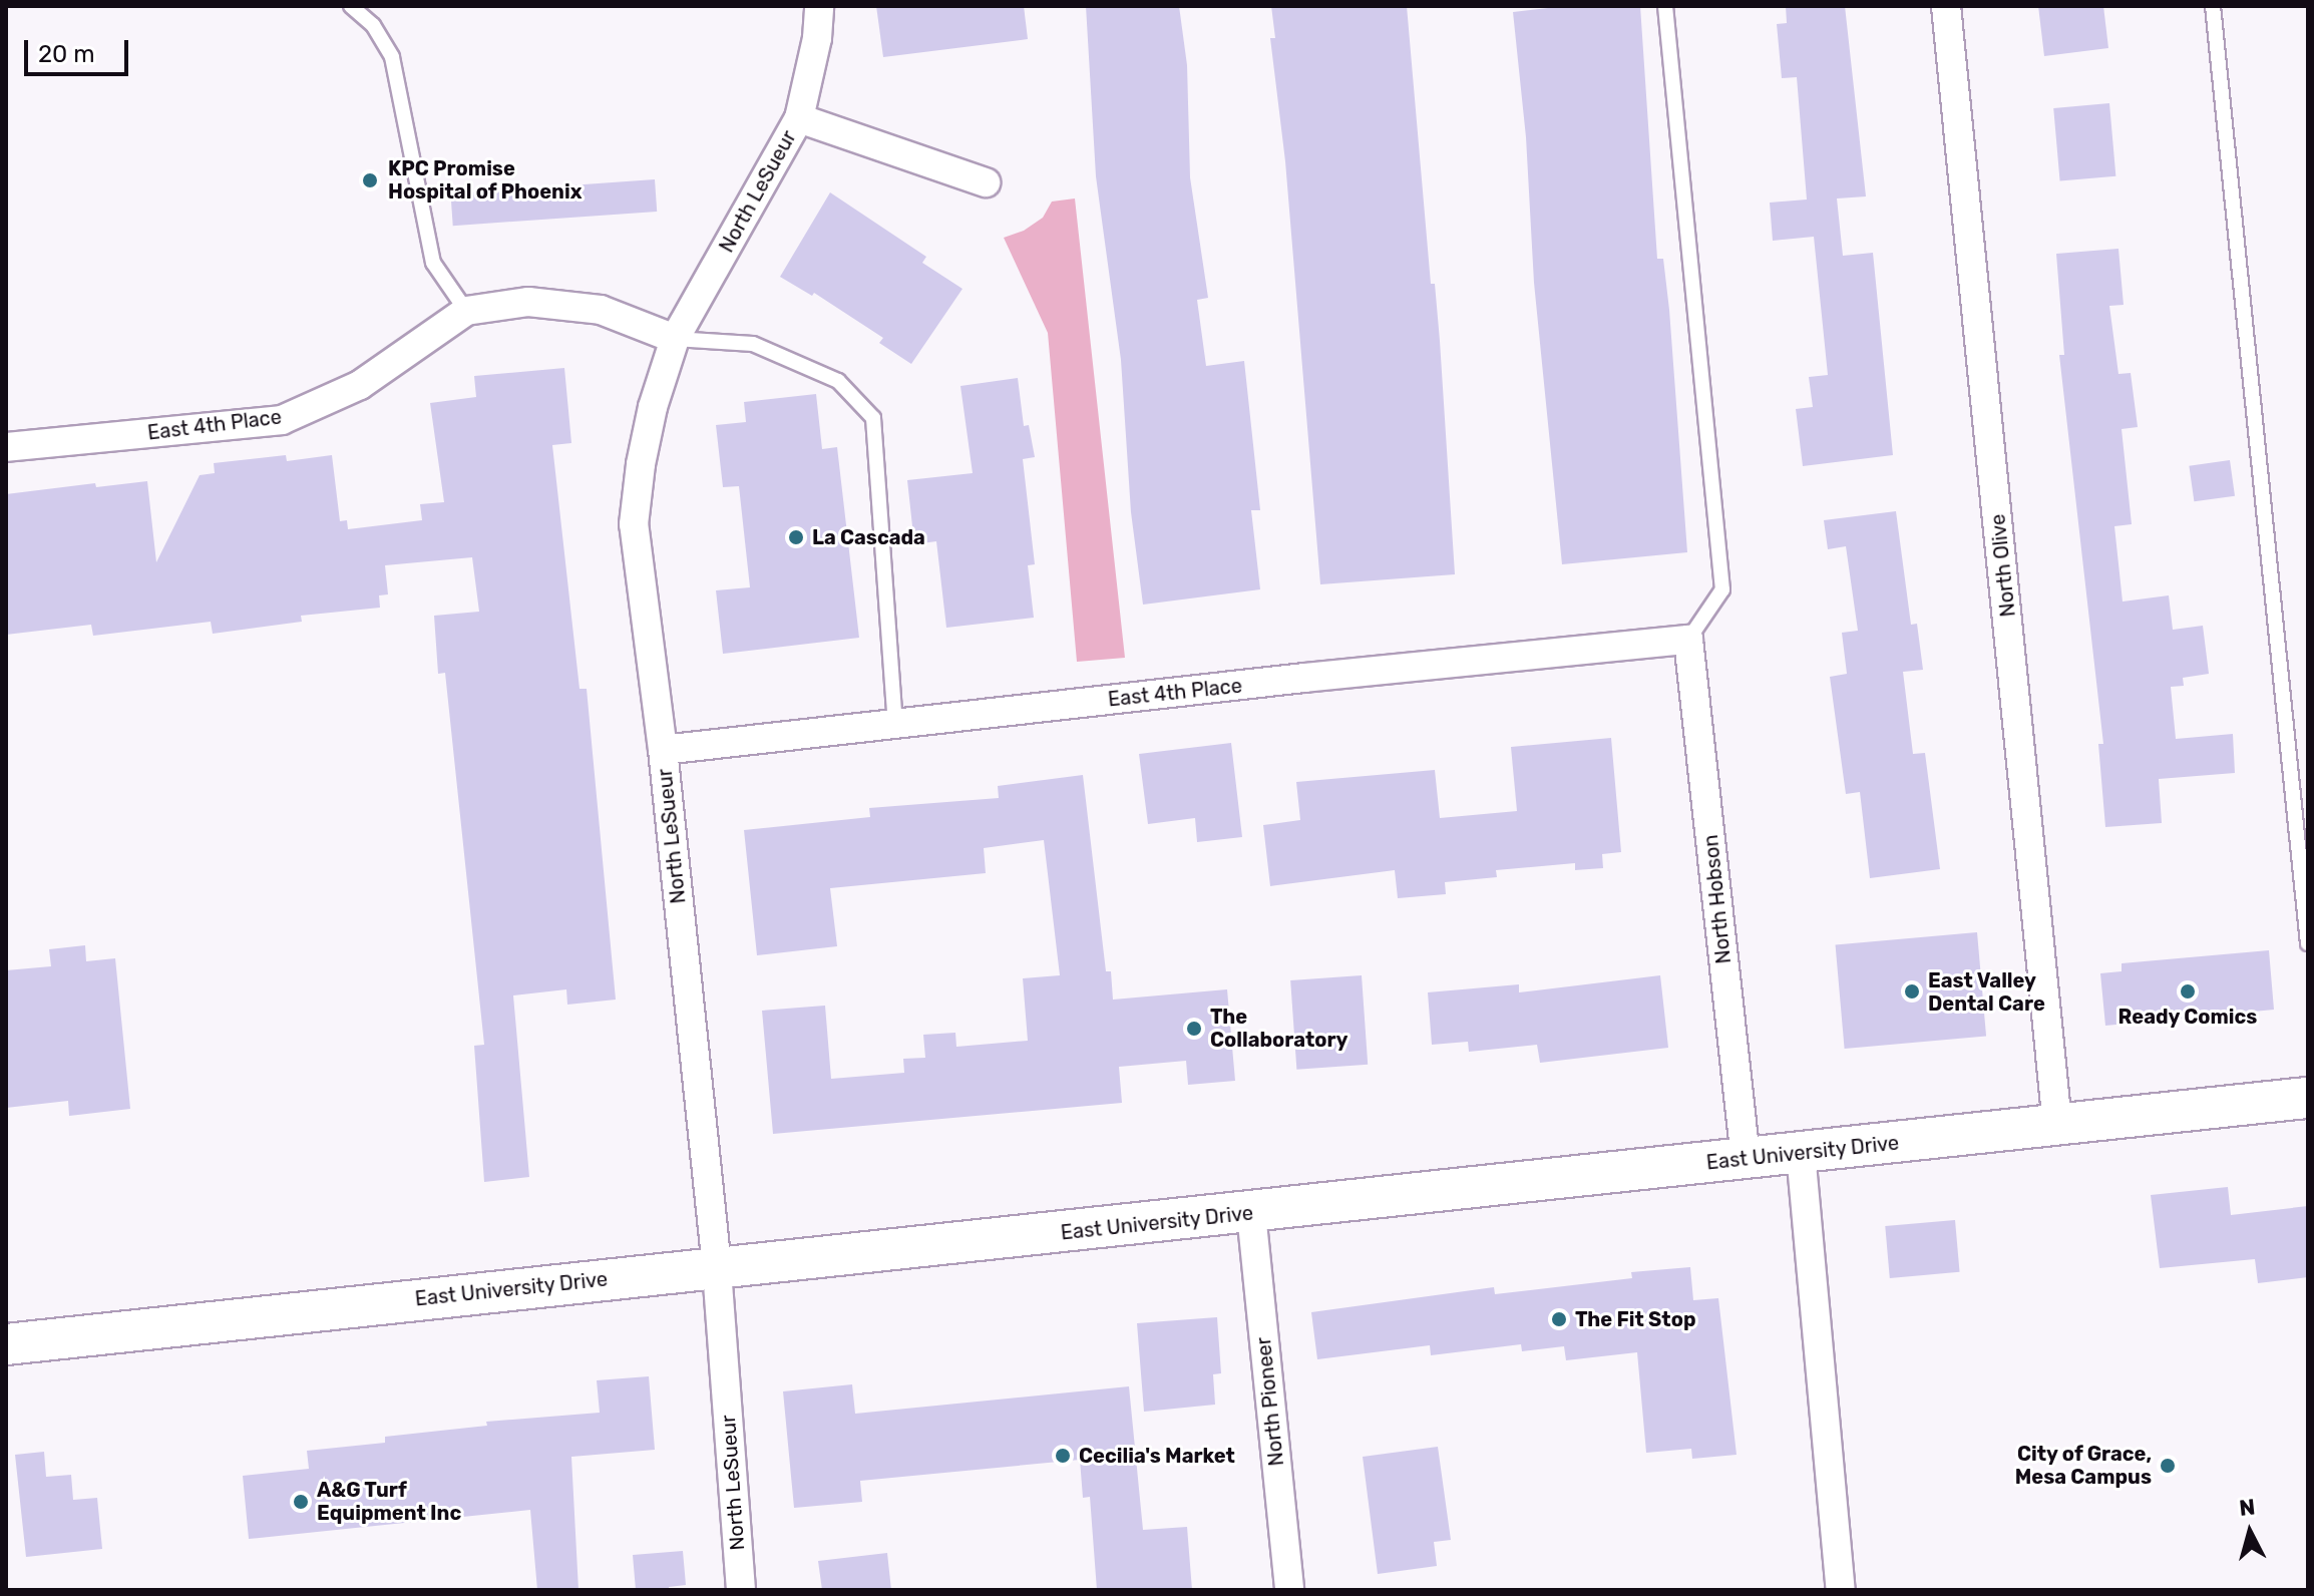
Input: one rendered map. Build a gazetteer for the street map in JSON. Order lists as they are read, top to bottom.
{
  "streets": {
    "main road": ["East University Drive"],
    "street": [
      "North LeSueur",
      "East 4th Place",
      "North Olive",
      "North Hobson",
      "North Pioneer"
    ]
  },
  "crossings": [
    ["North LeSueur", "East 4th Place"],
    ["North LeSueur", "East University Drive"],
    ["East 4th Place", "North Hobson"],
    ["North Olive", "East University Drive"],
    ["North Hobson", "East University Drive"],
    ["East University Drive", "North Pioneer"]
  ],
  "places": [
    "KPC Promise Hospital of Phoenix",
    "La Cascada",
    "East Valley Dental Care",
    "Ready Comics",
    "The Collaboratory",
    "The Fit Stop",
    "Cecilia's Market",
    "City of Grace, Mesa Campus",
    "A&G Turf Equipment Inc"
  ],
  "scale_bar": "20 m",
  "north": "top"
}
